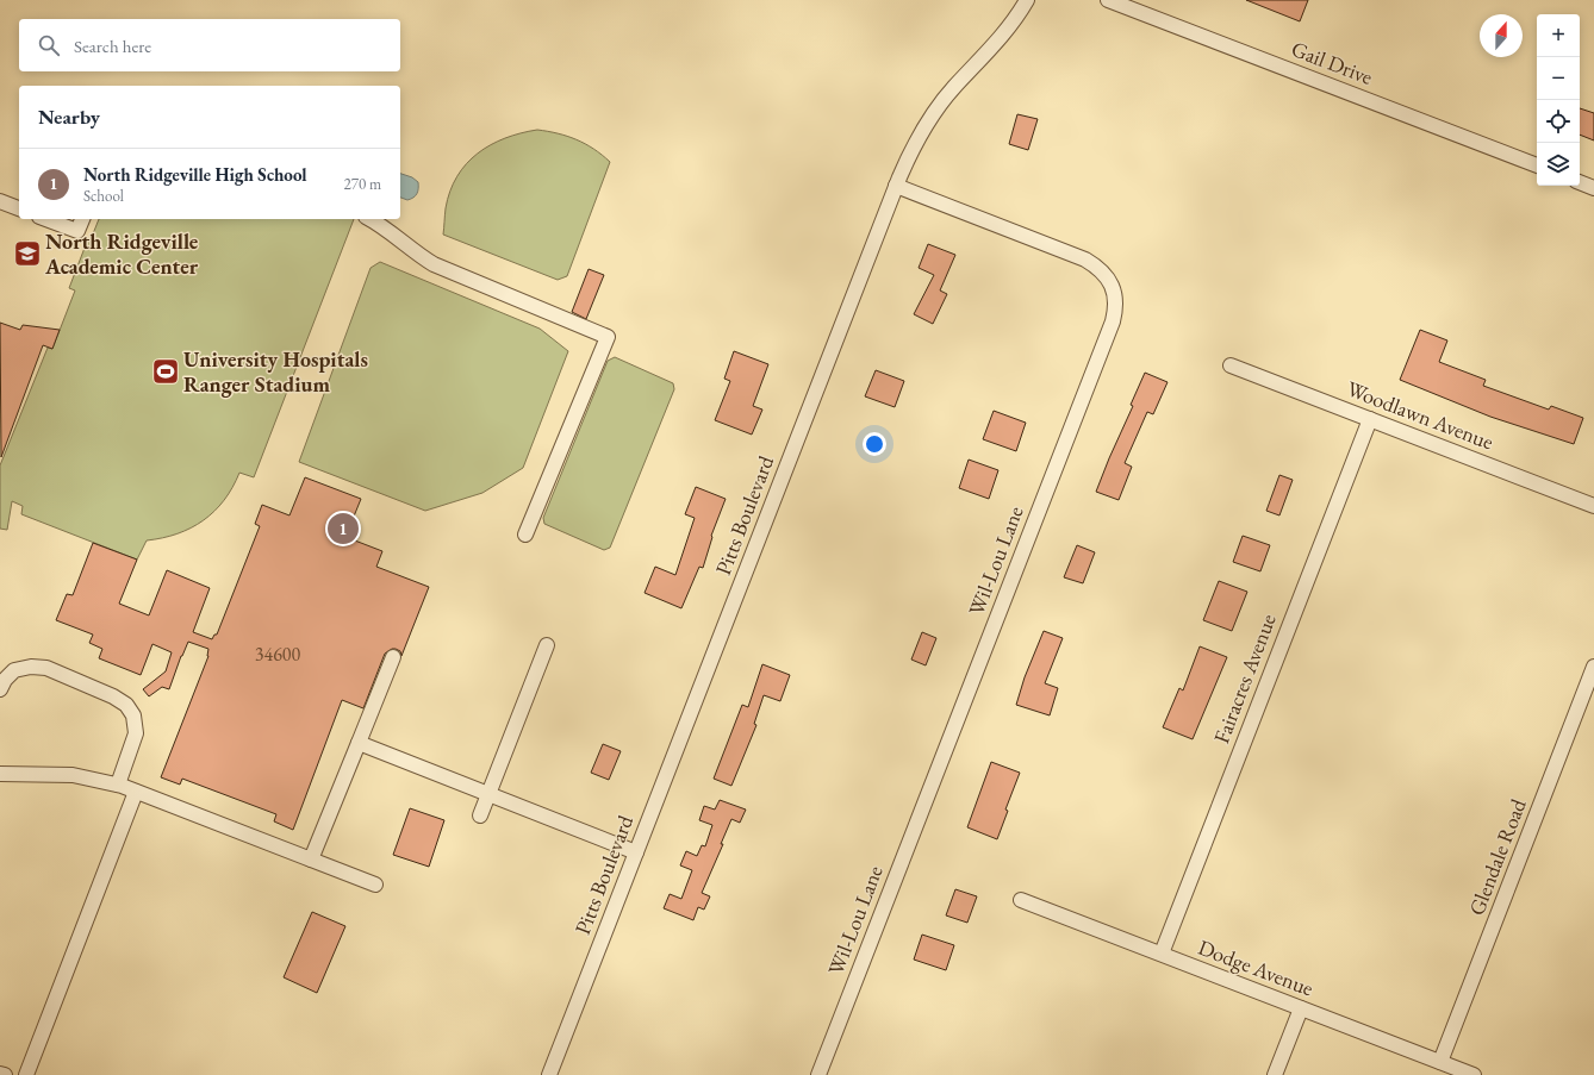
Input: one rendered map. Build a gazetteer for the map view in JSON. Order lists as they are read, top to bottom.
{
  "streets": {
    "street": [
      "Gail Drive",
      "Woodlawn Avenue",
      "Pitts Boulevard",
      "Wil-Lou Lane",
      "Fairacres Avenue",
      "Glendale Road",
      "Dodge Avenue"
    ]
  },
  "crossings": [
    ["Woodlawn Avenue", "Fairacres Avenue"],
    ["Pitts Boulevard", "Wil-Lou Lane"],
    ["Fairacres Avenue", "Dodge Avenue"],
    ["Glendale Road", "Dodge Avenue"]
  ],
  "places": {
    "school or university": ["North Ridgeville Academic Center"],
    "sports": ["University Hospitals Ranger Stadium"]
  },
  "house_numbers": ["34600"],
  "north": "top",
  "page": {
    "map_buttons": ["+", "−"],
    "search": "Search here",
    "heading": "Nearby",
    "list": [
      {
        "mark": "1",
        "name": "North Ridgeville High School",
        "note": "School",
        "value": "270 m"
      }
    ],
    "pins": "1"
  }
}
